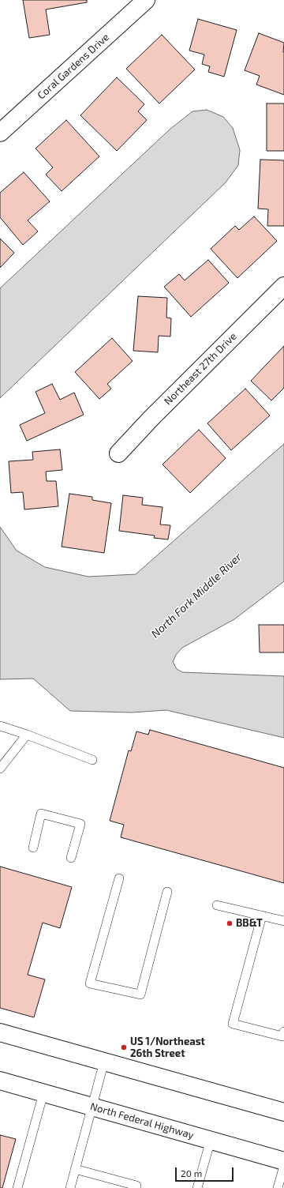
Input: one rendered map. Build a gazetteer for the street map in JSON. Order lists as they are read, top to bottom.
{
  "streets": {
    "main road": ["Coral Gardens Drive", "Northeast 27th Drive", "North Federal Highway"]
  },
  "water": ["North Fork Middle River"],
  "places": ["BB&T", "US 1/Northeast 26th Street"],
  "scale_bar": "20 m"
}
